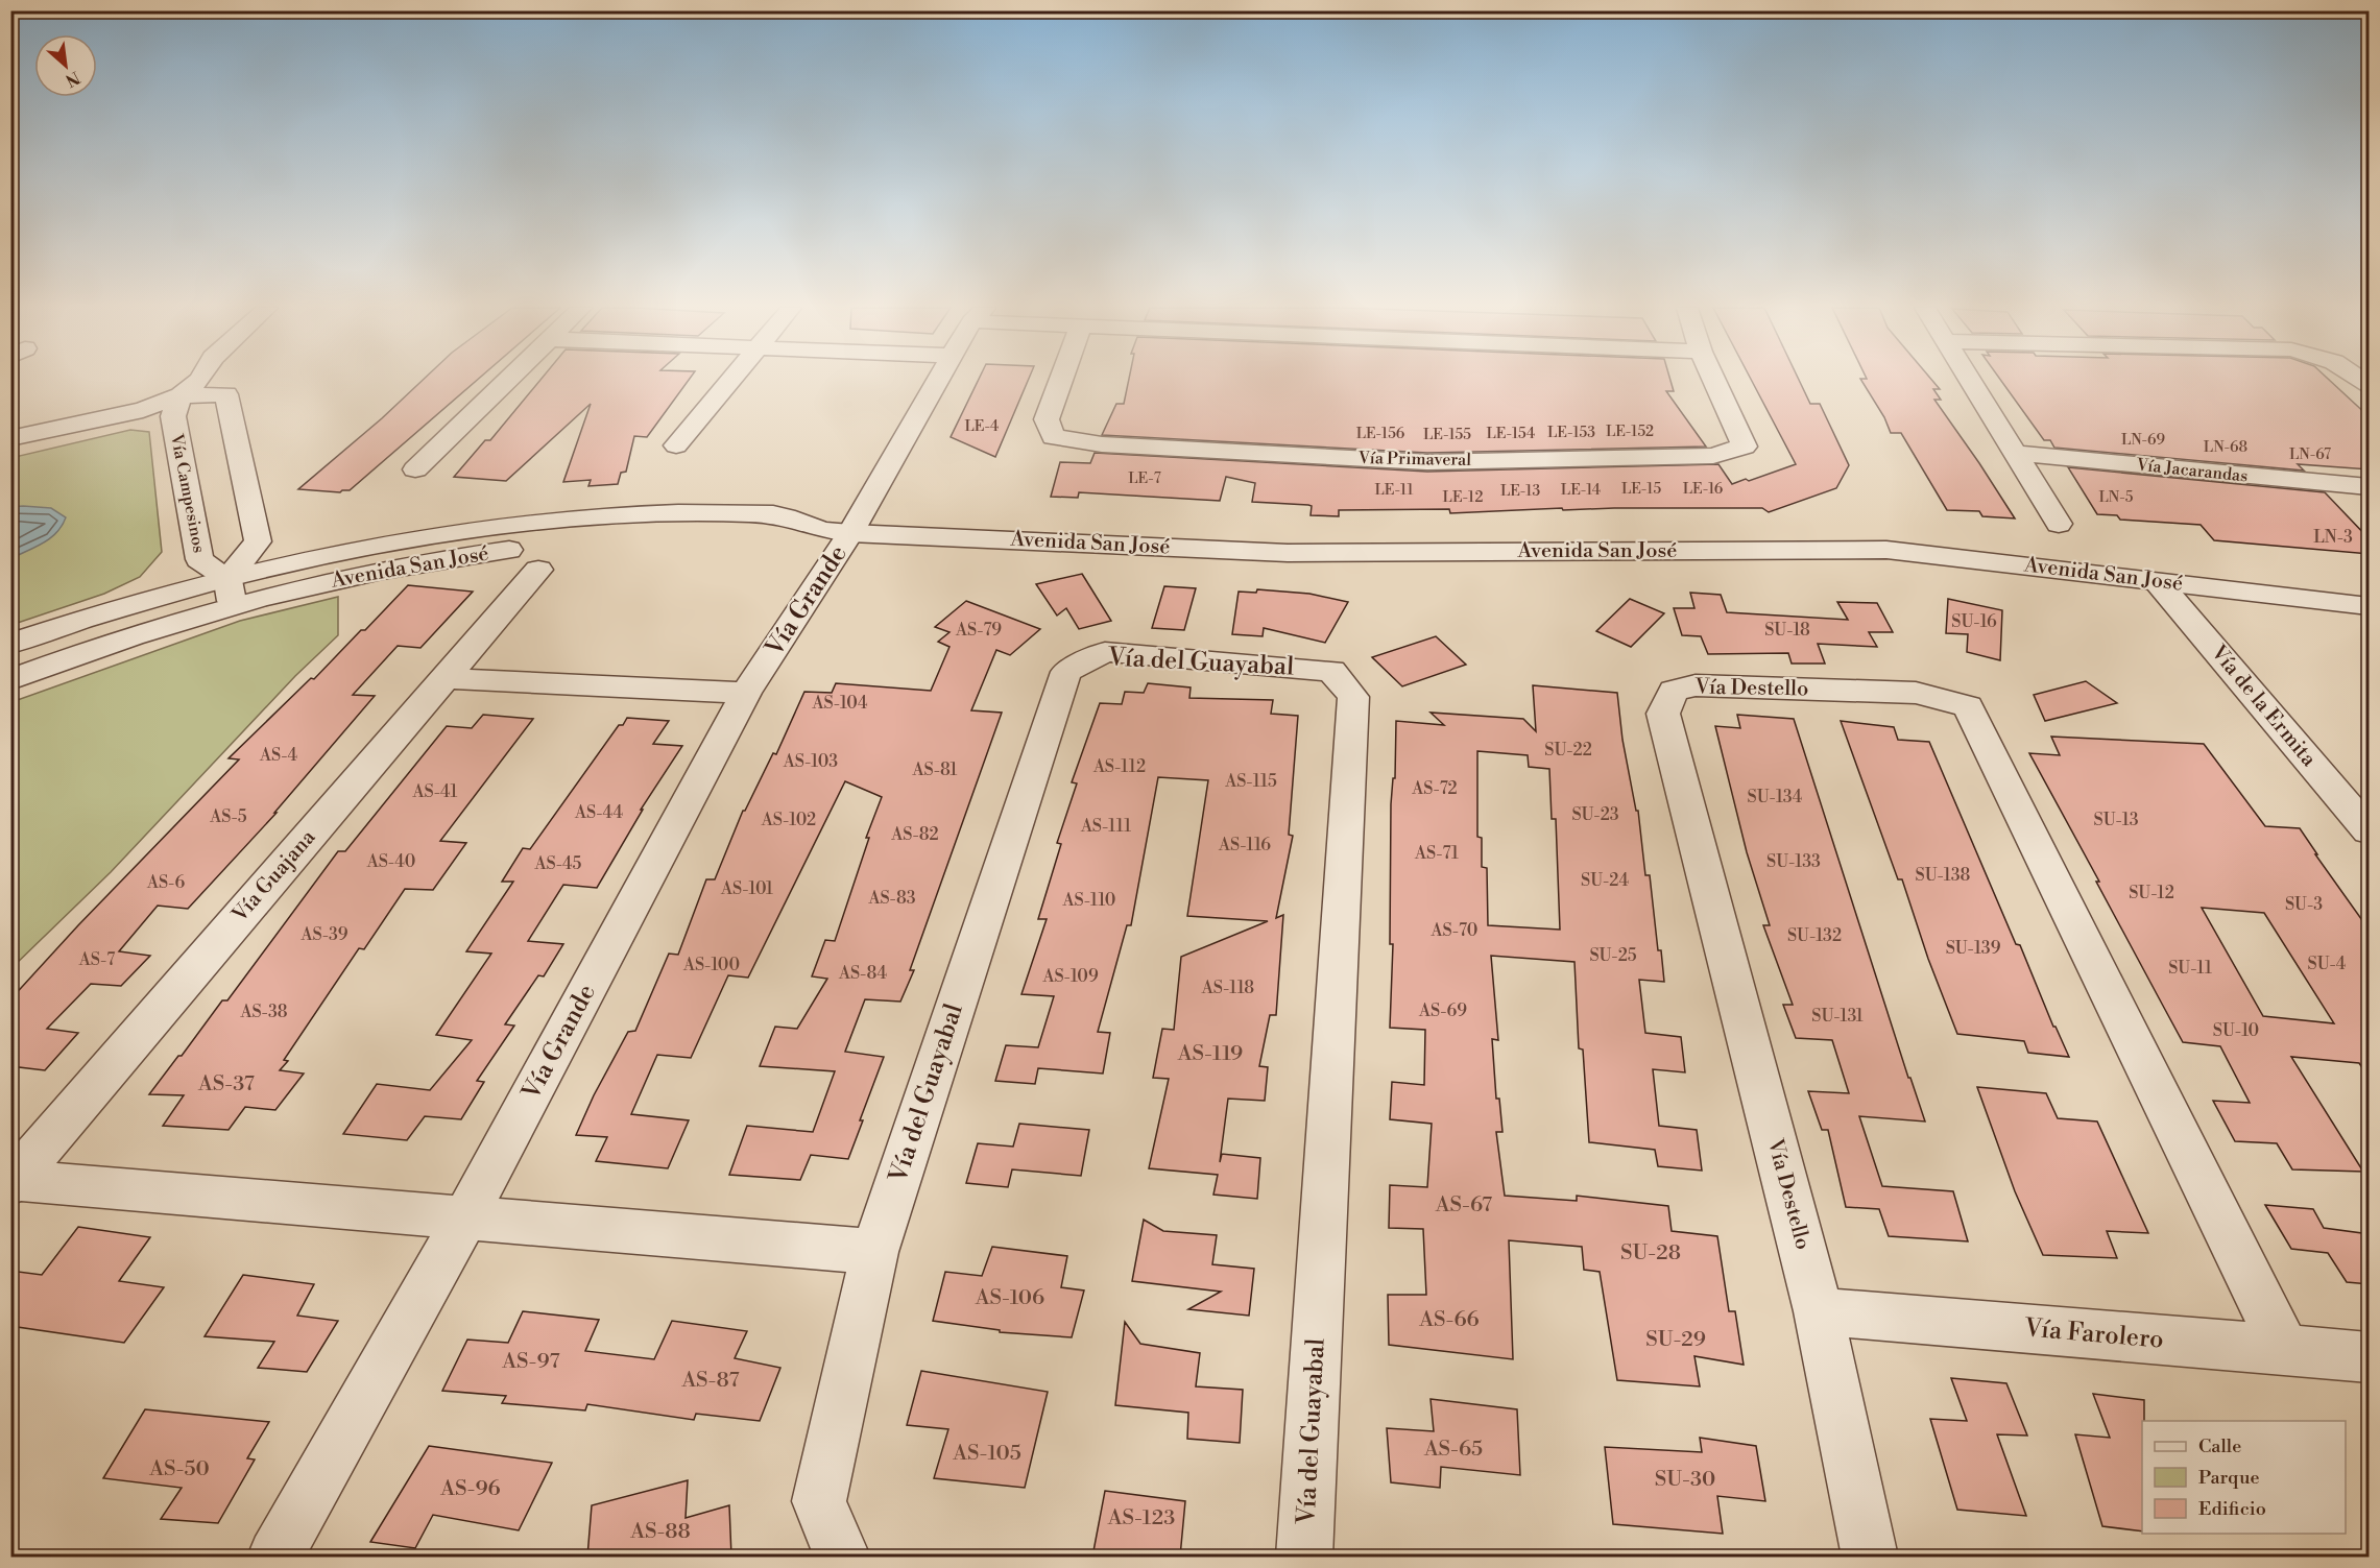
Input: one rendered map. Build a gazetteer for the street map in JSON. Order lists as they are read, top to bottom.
{
  "streets": {
    "street": [
      "Vía Primaveral",
      "Vía Jacarandas",
      "Vía Campesinos",
      "Avenida San José",
      "Vía Grande",
      "Vía del Guayabal",
      "Vía Destello",
      "Vía de la Ermita",
      "Vía Guajana",
      "Vía Farolero"
    ]
  },
  "crossings": [
    ["Vía Campesinos", "Avenida San José"],
    ["Avenida San José", "Vía Grande"],
    ["Avenida San José", "Vía de la Ermita"],
    ["Vía Destello", "Vía Farolero"]
  ],
  "house_numbers": [
    "LE-4",
    "LE-152",
    "LE-153",
    "LE-156",
    "LE-154",
    "LE-155",
    "LN-69",
    "LN-68",
    "LN-67",
    "LE-7",
    "LE-15",
    "LE-16",
    "LE-11",
    "LE-14",
    "LE-13",
    "LE-12",
    "LN-5",
    "LN-3",
    "SU-16",
    "AS-79",
    "SU-18",
    "AS-104",
    "SU-22",
    "AS-4",
    "AS-103",
    "AS-112",
    "AS-81",
    "AS-115",
    "AS-72",
    "AS-41",
    "SU-134",
    "AS-44",
    "SU-23",
    "AS-5",
    "AS-102",
    "SU-13",
    "AS-111",
    "AS-82",
    "AS-116",
    "AS-71",
    "AS-40",
    "SU-133",
    "AS-45",
    "SU-138",
    "SU-24",
    "AS-6",
    "AS-101",
    "SU-12",
    "AS-83",
    "AS-110",
    "SU-3",
    "AS-70",
    "AS-39",
    "SU-132",
    "SU-139",
    "SU-25",
    "AS-7",
    "SU-4",
    "AS-100",
    "SU-11",
    "AS-84",
    "AS-109",
    "AS-118",
    "AS-69",
    "AS-38",
    "SU-131",
    "SU-10",
    "AS-119",
    "AS-37",
    "AS-67",
    "SU-28",
    "AS-106",
    "AS-66",
    "SU-29",
    "AS-97",
    "AS-87",
    "AS-65",
    "AS-105",
    "AS-50",
    "SU-30",
    "AS-96",
    "AS-123",
    "AS-88"
  ],
  "legend": ["Calle", "Parque", "Edificio"],
  "north": "bottom right"
}
